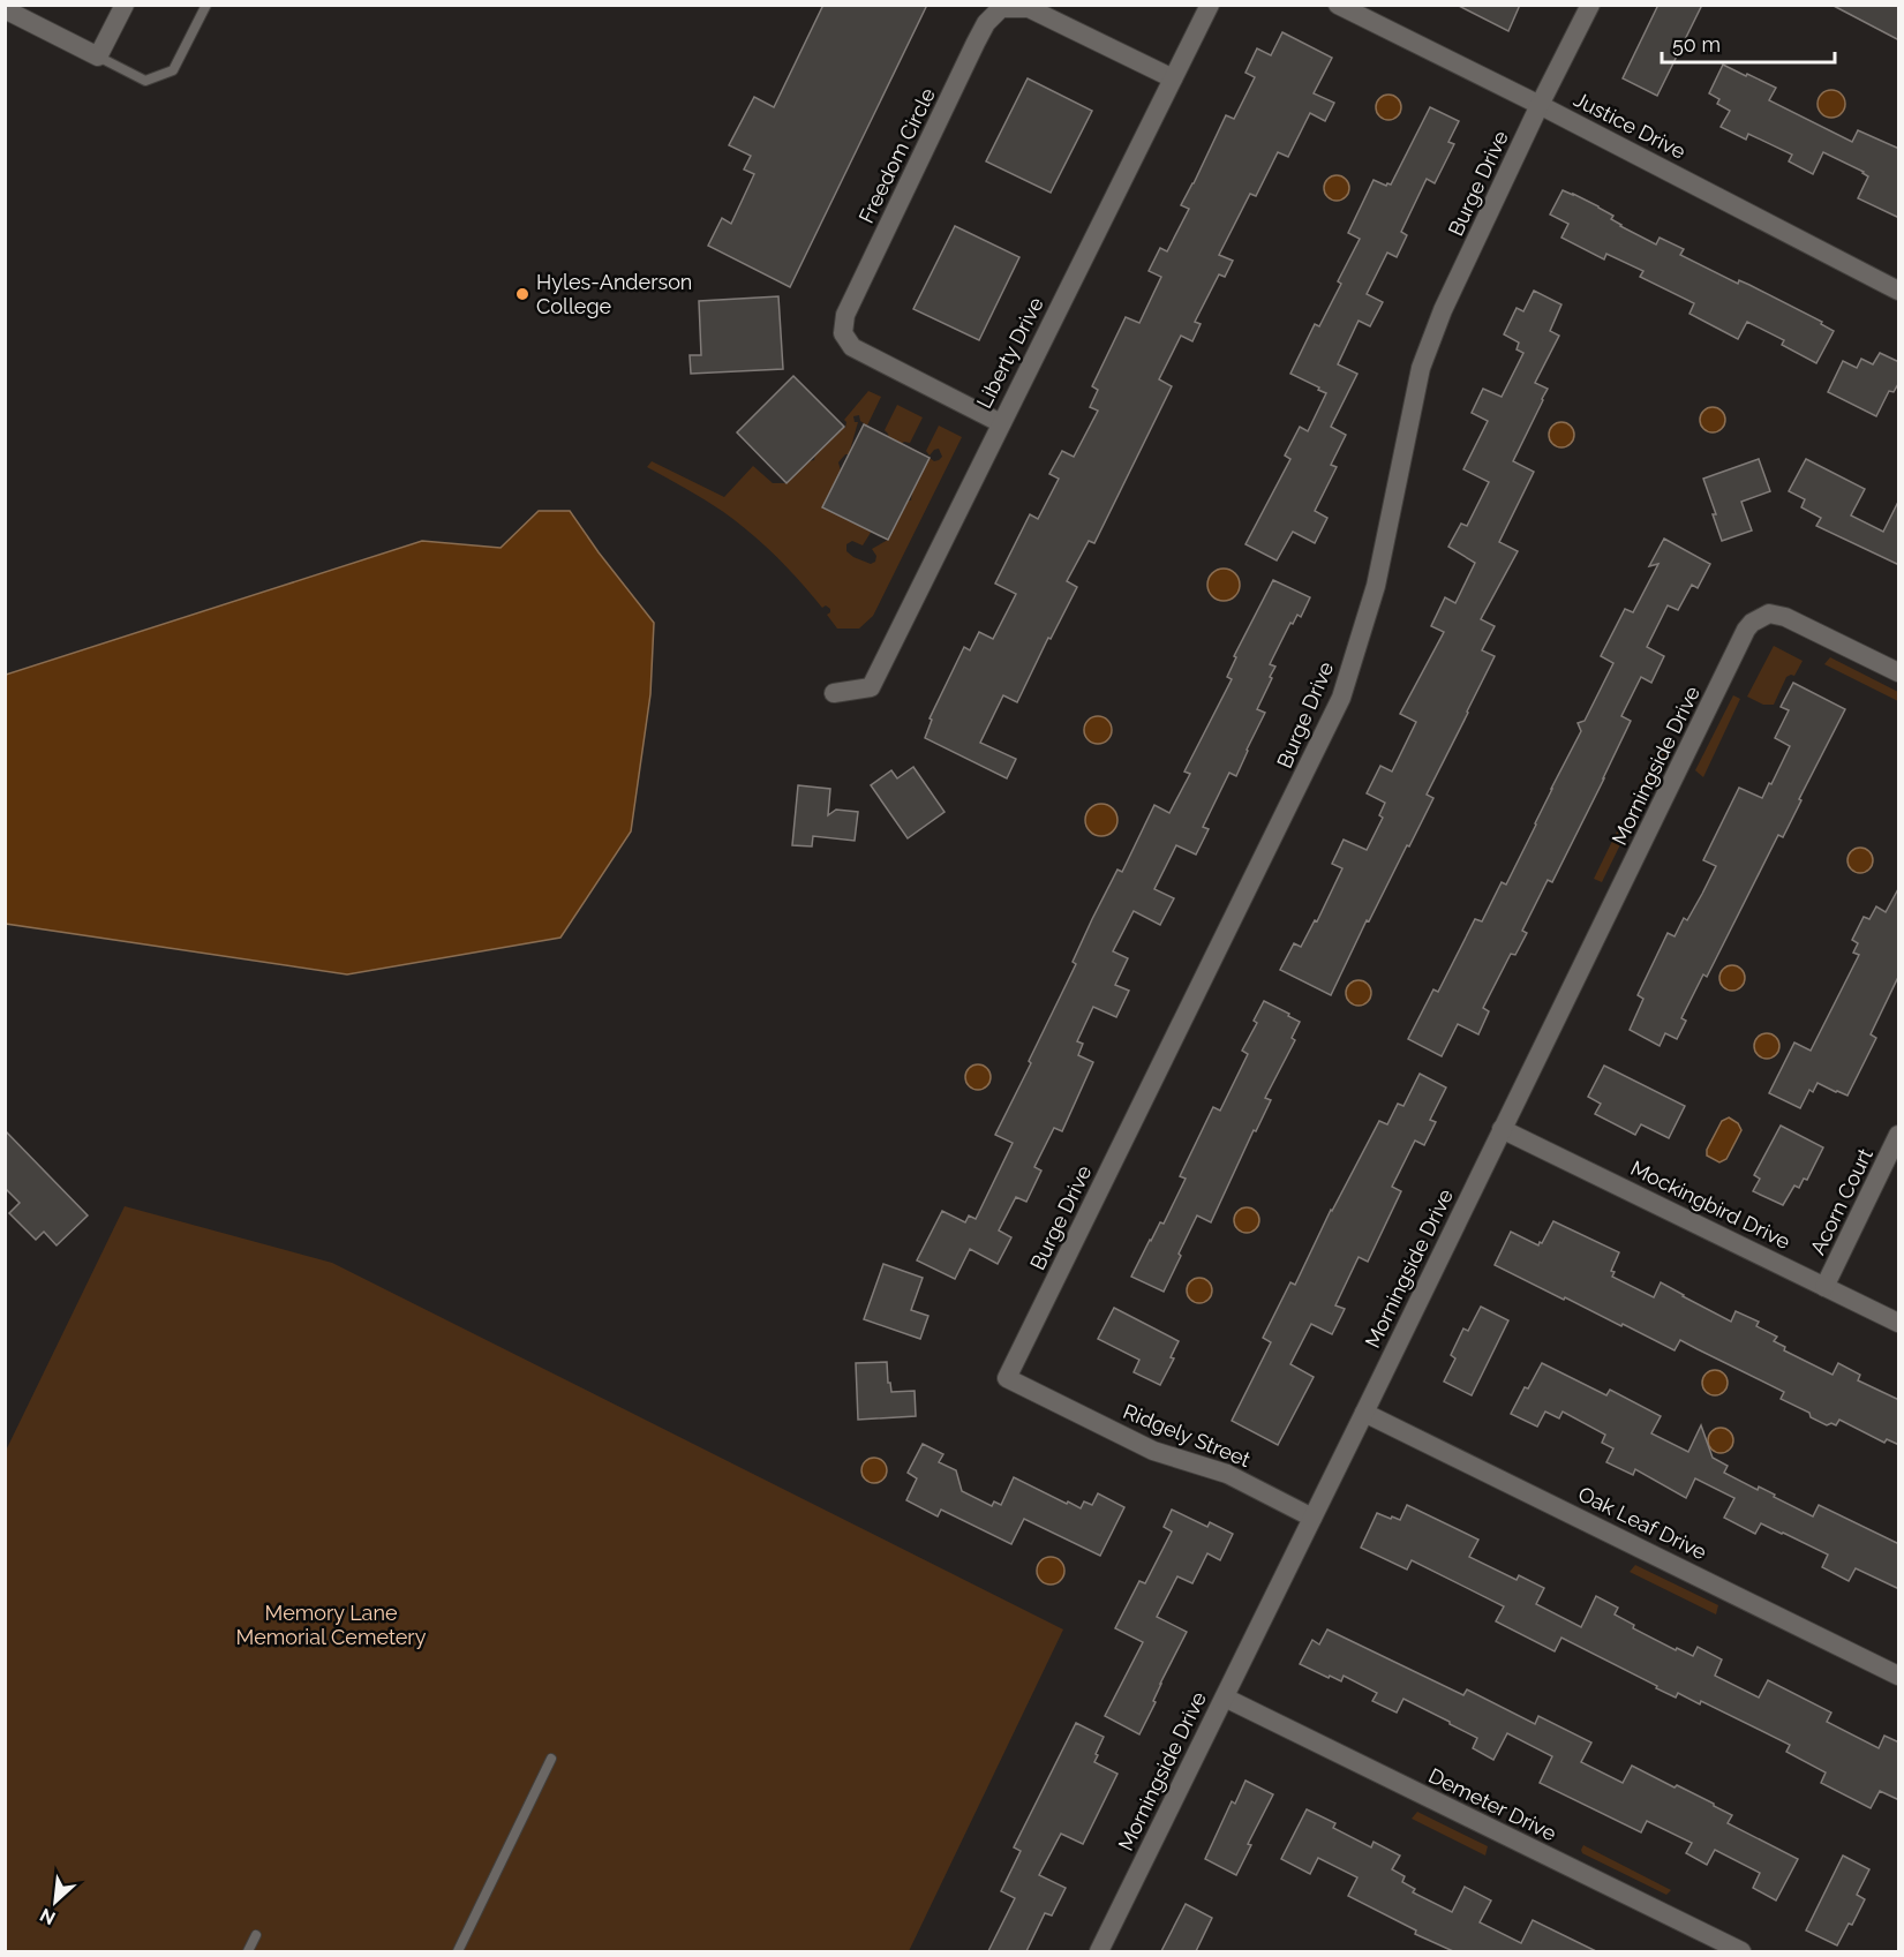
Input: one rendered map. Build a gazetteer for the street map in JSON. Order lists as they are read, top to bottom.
{
  "streets": {
    "street": [
      "Justice Drive",
      "Freedom Circle",
      "Burge Drive",
      "Liberty Drive",
      "Morningside Drive",
      "Acorn Court",
      "Mockingbird Drive",
      "Ridgely Street",
      "Oak Leaf Drive",
      "Demeter Drive"
    ]
  },
  "crossings": [
    ["Justice Drive", "Burge Drive"],
    ["Freedom Circle", "Liberty Drive"],
    ["Burge Drive", "Ridgely Street"],
    ["Morningside Drive", "Mockingbird Drive"],
    ["Morningside Drive", "Ridgely Street"],
    ["Morningside Drive", "Oak Leaf Drive"],
    ["Morningside Drive", "Demeter Drive"],
    ["Acorn Court", "Mockingbird Drive"]
  ],
  "parks": ["Memory Lane Memorial Cemetery"],
  "places": ["Hyles-Anderson College"],
  "scale_bar": "50 m",
  "north": "bottom left"
}
